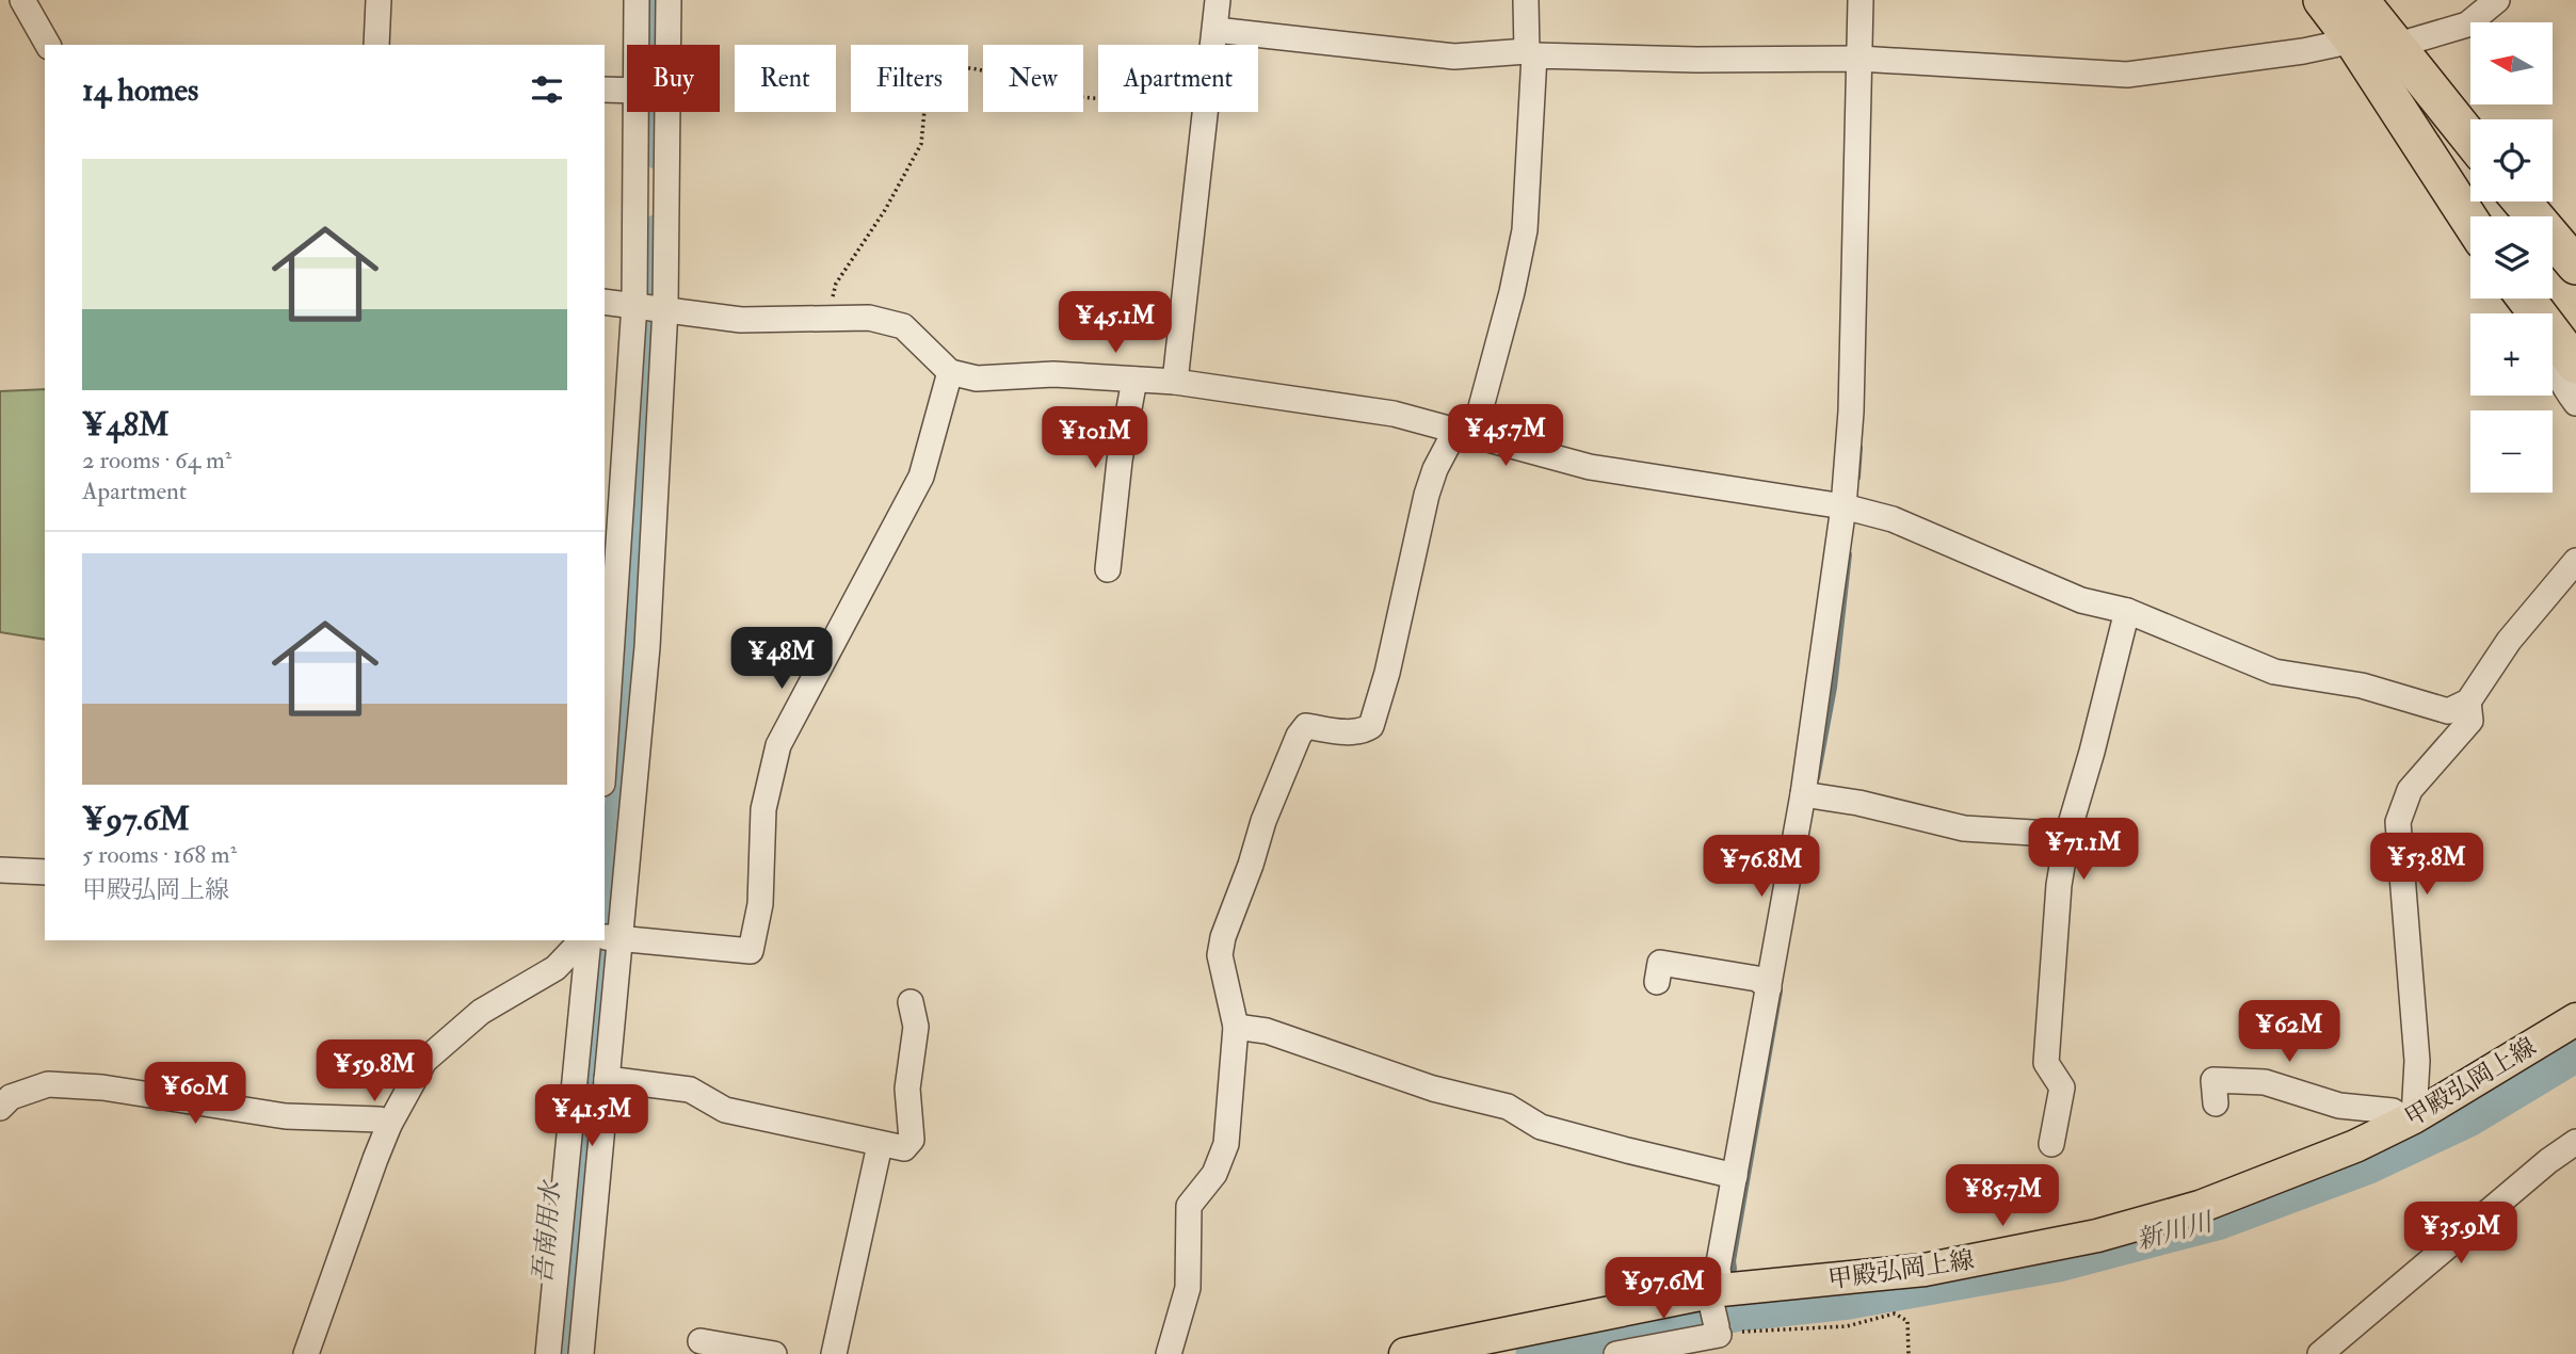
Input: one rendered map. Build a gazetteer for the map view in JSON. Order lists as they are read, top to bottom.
{
  "streets": {
    "main road": ["甲殿弘岡上線"]
  },
  "water": ["新川川", "吾南用水"],
  "north": "left",
  "page": {
    "map_buttons": ["+", "−"],
    "chip": [
      "Buy",
      "Rent",
      "Filters",
      "New",
      "Apartment"
    ],
    "heading": "14 homes",
    "list": [
      {
        "name": "¥48M",
        "note": "2 rooms · 64 m² · Apartment"
      },
      {
        "name": "¥97.6M",
        "note": "5 rooms · 168 m² · 甲殿弘岡上線"
      }
    ],
    "price": [
      "¥45.1M",
      "¥45.7M",
      "¥101M",
      "¥48M",
      "¥71.1M",
      "¥53.8M",
      "¥76.8M",
      "¥62M",
      "¥59.8M",
      "¥60M",
      "¥41.5M",
      "¥85.7M",
      "¥35.9M",
      "¥97.6M"
    ]
  }
}
